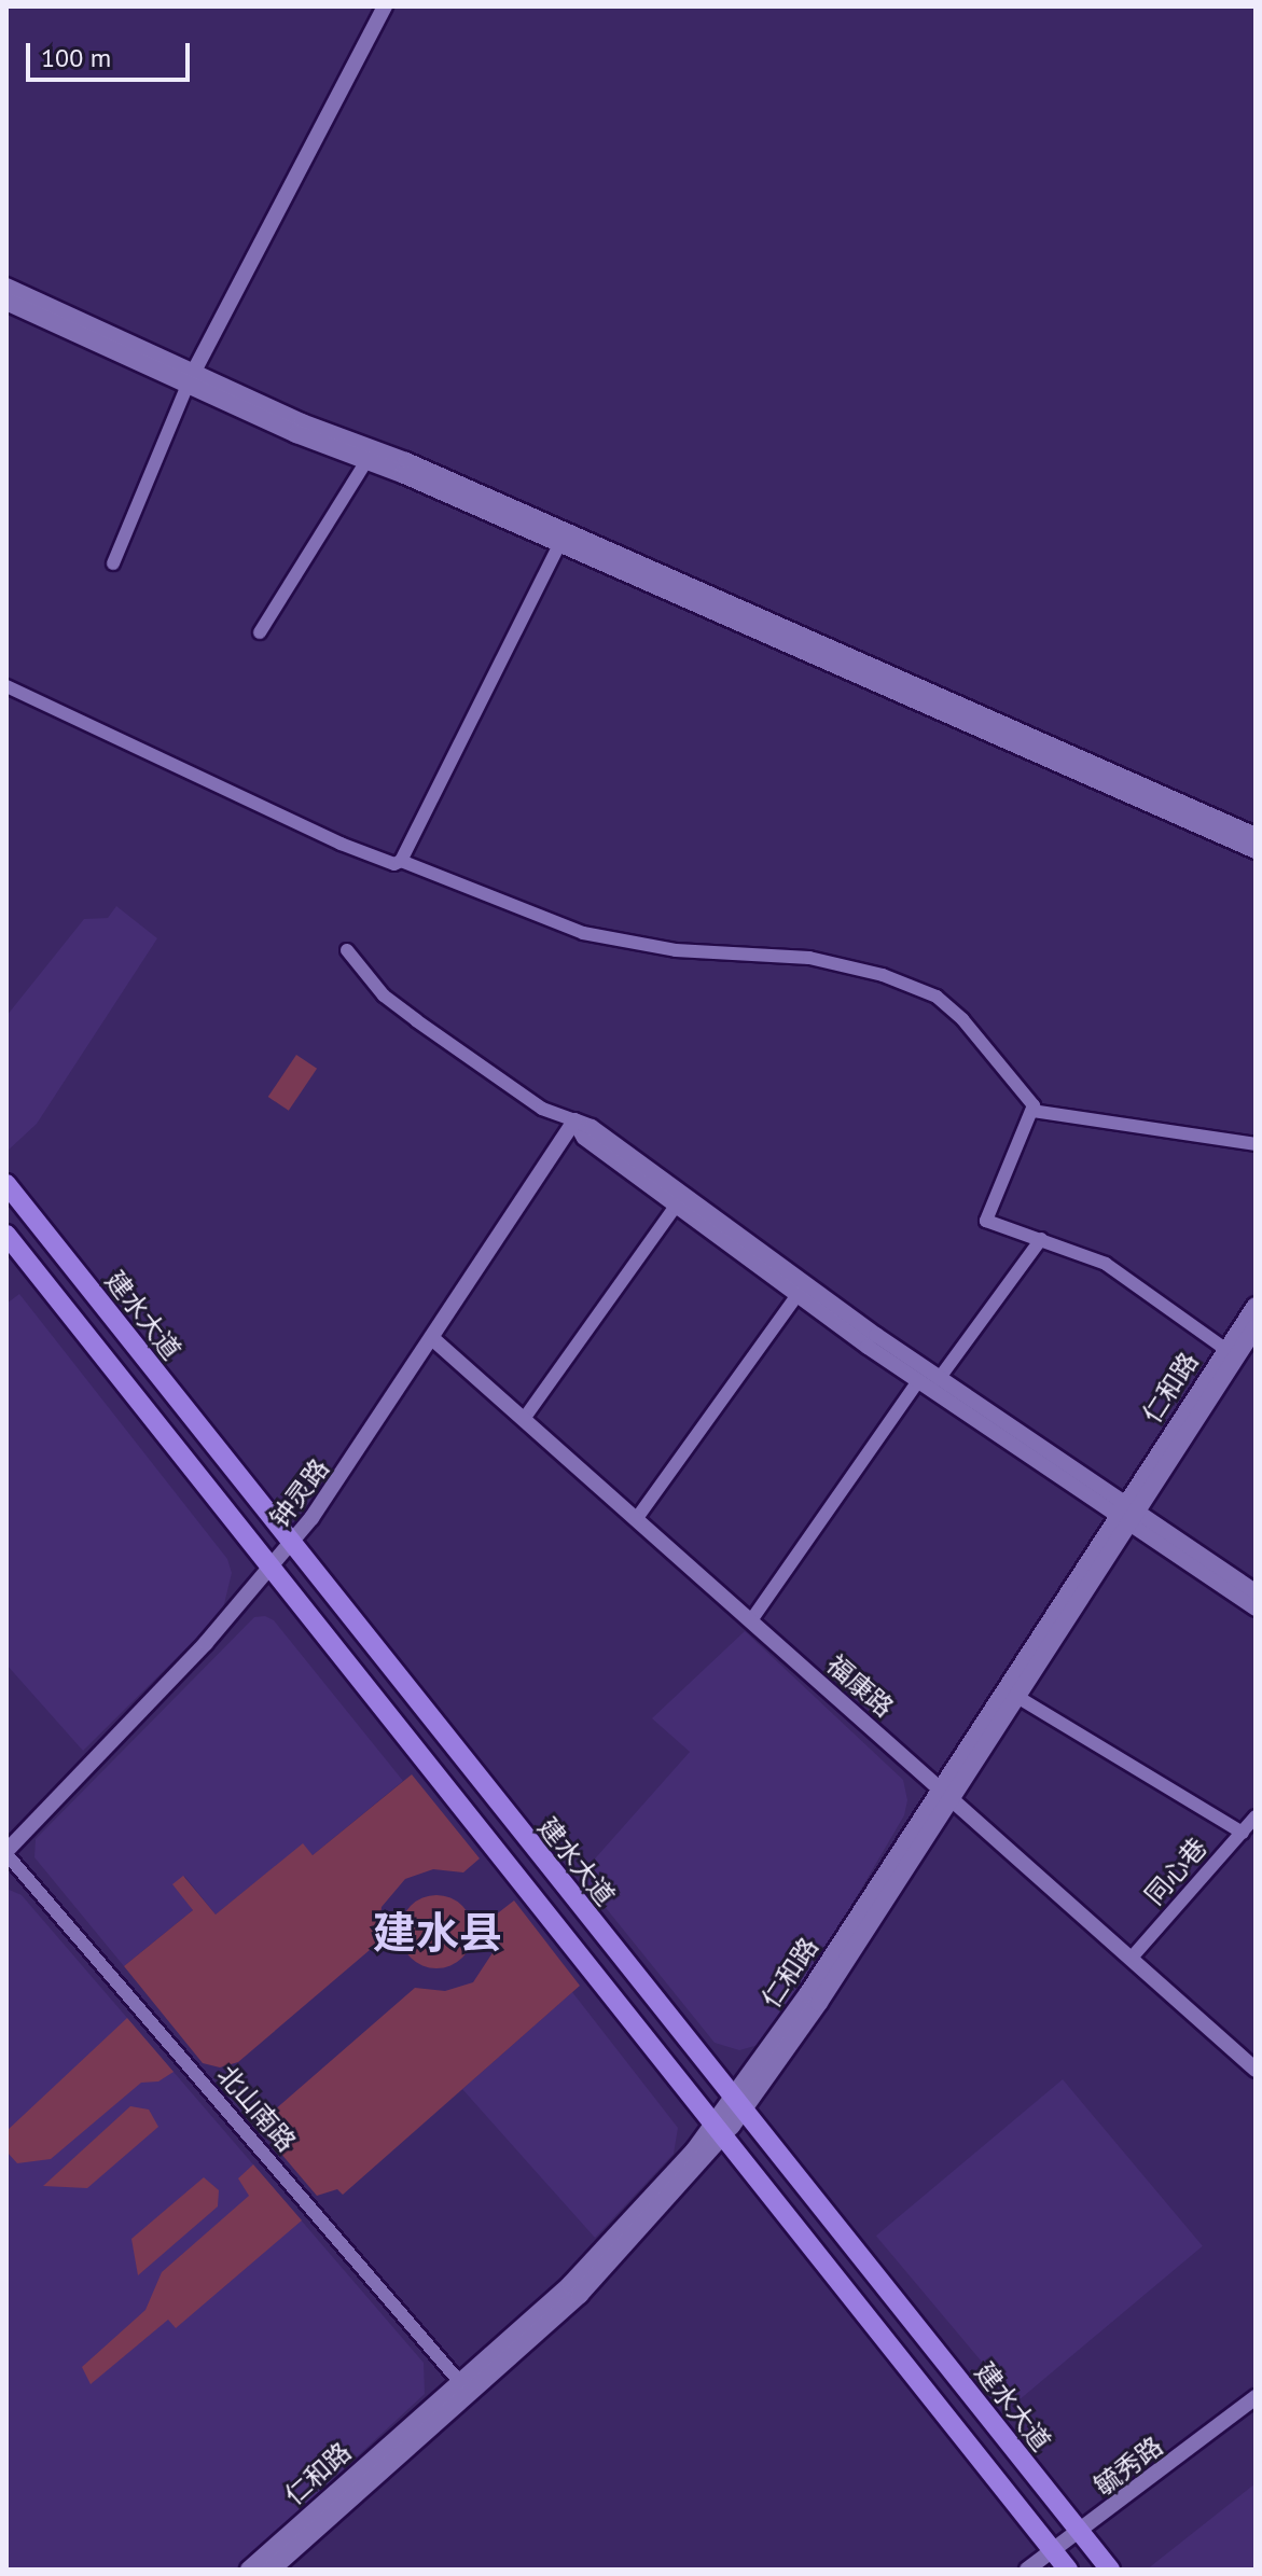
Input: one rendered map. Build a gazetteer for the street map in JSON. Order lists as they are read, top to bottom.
{
  "streets": {
    "main road": ["建水大道", "仁和路"],
    "street": [
      "钟灵路",
      "福康路",
      "同心巷",
      "北山南路",
      "毓秀路"
    ]
  },
  "crossings": [
    ["建水大道", "仁和路"],
    ["建水大道", "钟灵路"],
    ["建水大道", "毓秀路"],
    ["仁和路", "福康路"],
    ["仁和路", "北山南路"],
    ["钟灵路", "福康路"],
    ["钟灵路", "北山南路"],
    ["福康路", "同心巷"]
  ],
  "districts": ["建水县"],
  "scale_bar": "100 m"
}
